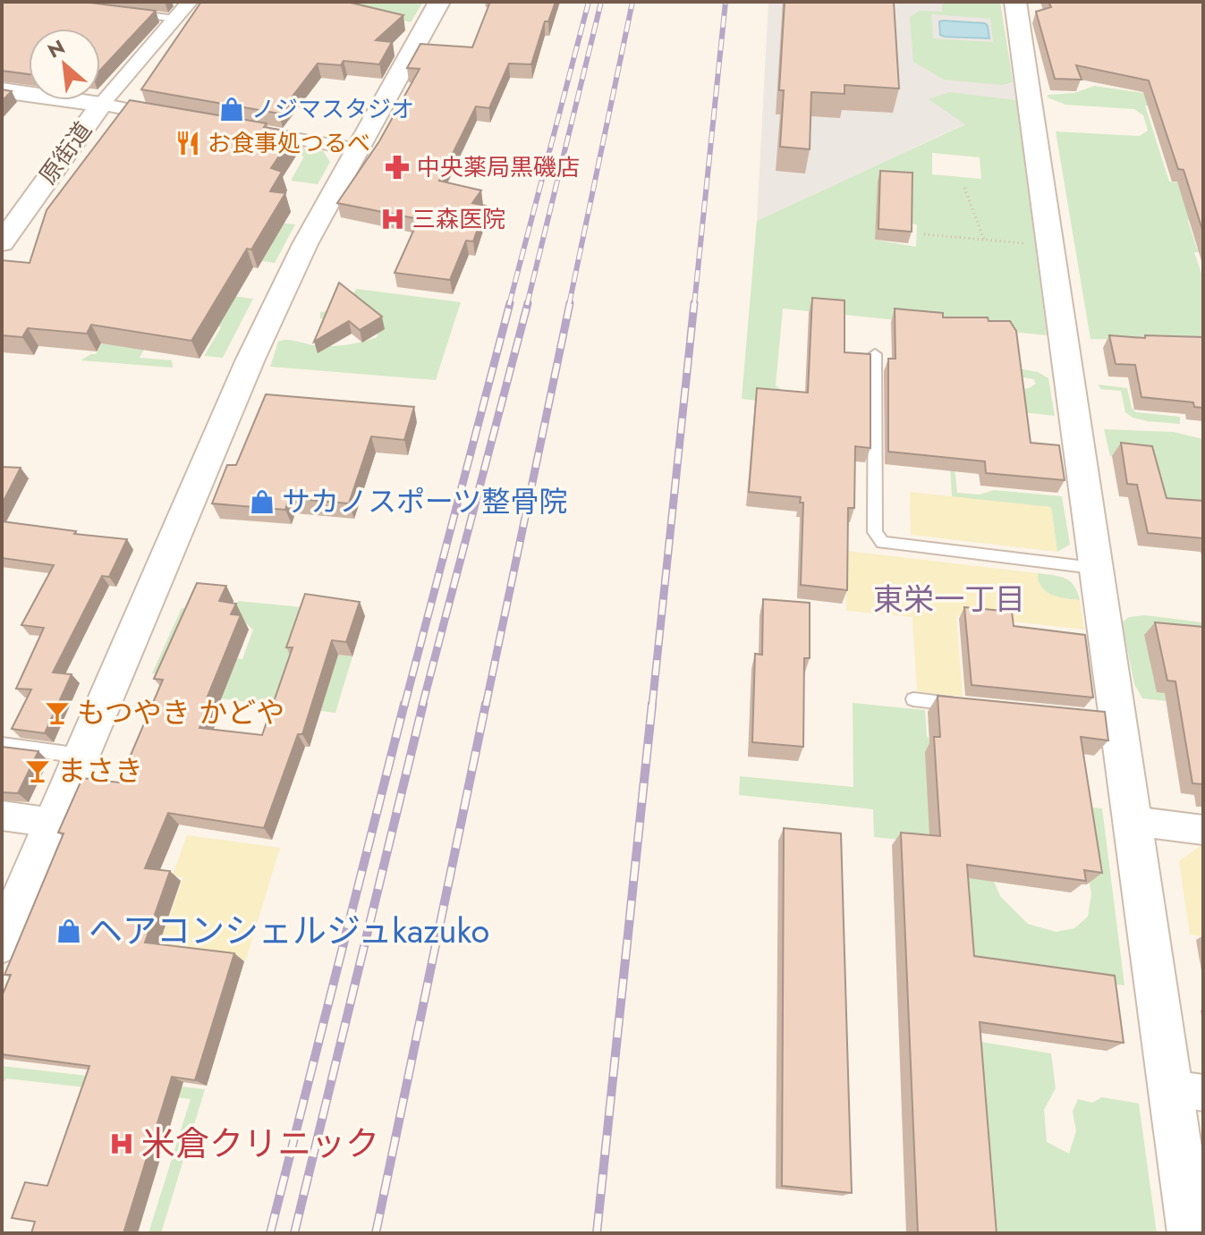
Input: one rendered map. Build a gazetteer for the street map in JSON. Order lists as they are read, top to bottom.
{
  "streets": {
    "street": ["原街道"]
  },
  "districts": ["東栄一丁目"],
  "places": {
    "shop": ["ノジマスタジオ", "サカノスポーツ整骨院", "ヘアコンシェルジュkazuko"],
    "restaurant": ["お食事処つるべ"],
    "pharmacy": ["中央薬局黒磯店"],
    "hospital": ["三森医院", "米倉クリニック"],
    "bar": ["もつやき かどや", "まさき"]
  },
  "north": "top left"
}
